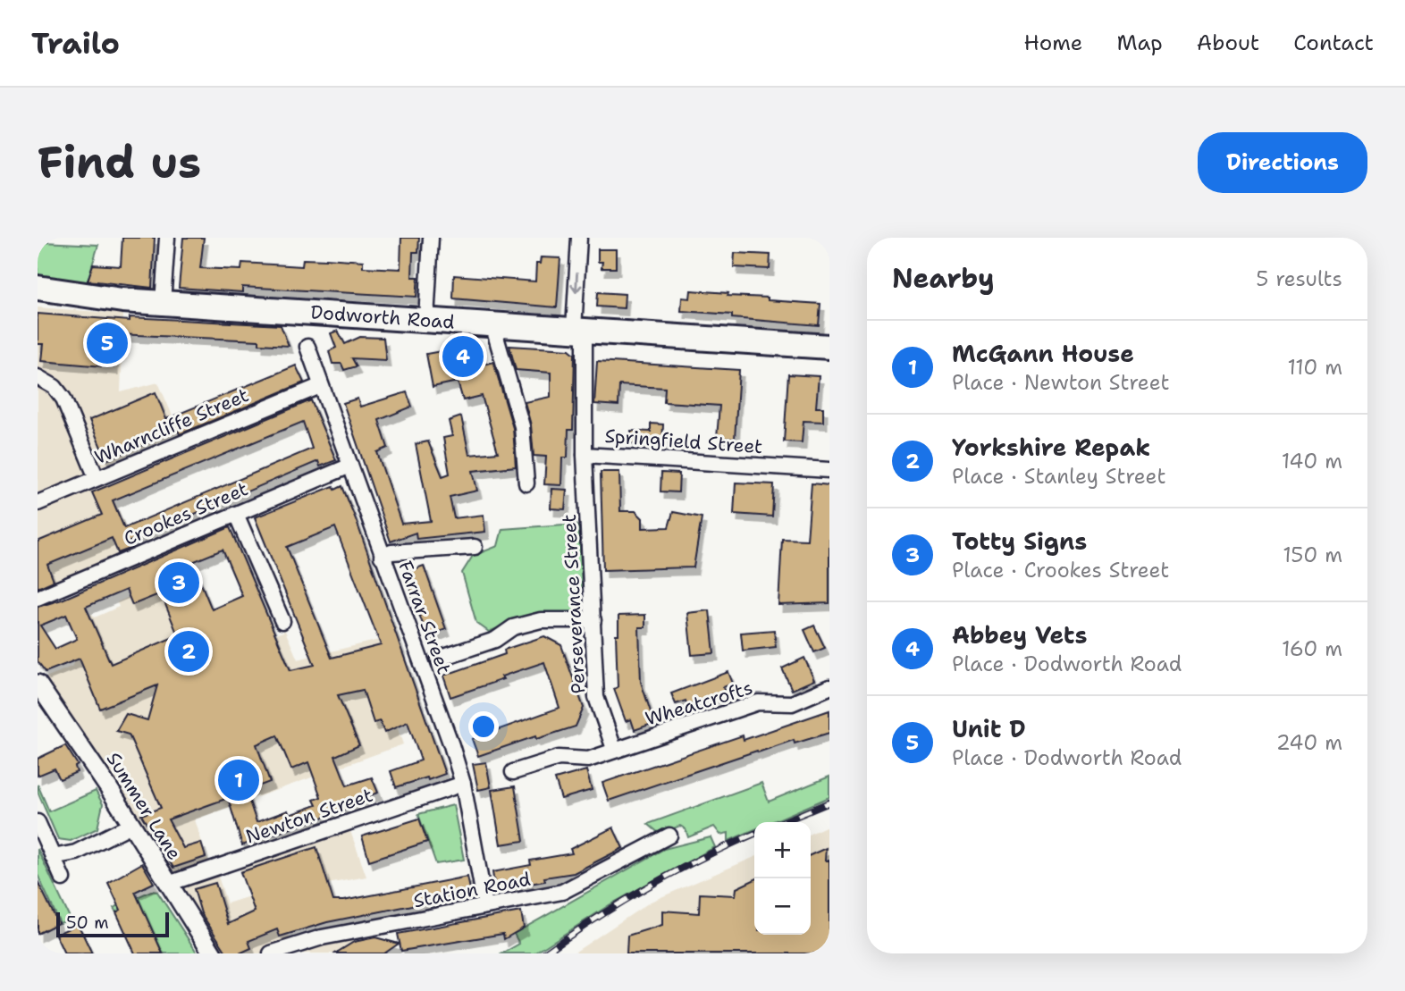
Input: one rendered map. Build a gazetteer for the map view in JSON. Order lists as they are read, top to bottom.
{
  "streets": {
    "highway": ["Dodworth Road"],
    "street": [
      "Wharncliffe Street",
      "Springfield Street",
      "Crookes Street",
      "Perseverance Street",
      "Farrar Street",
      "Wheatcrofts",
      "Summer Lane",
      "Newton Street",
      "Station Road"
    ]
  },
  "crossings": [
    ["Dodworth Road", "Springfield Street"],
    ["Wharncliffe Street", "Farrar Street"],
    ["Springfield Street", "Perseverance Street"],
    ["Crookes Street", "Farrar Street"],
    ["Perseverance Street", "Wheatcrofts"],
    ["Farrar Street", "Newton Street"],
    ["Farrar Street", "Station Road"],
    ["Summer Lane", "Newton Street"]
  ],
  "scale_bar": "50 m",
  "page": {
    "header": "Trailo",
    "nav": [
      "Home",
      "Map",
      "About",
      "Contact"
    ],
    "buttons": "Directions",
    "title": "Find us",
    "heading": ["Nearby", "5 results"],
    "pins": [
      "5",
      "4",
      "3",
      "2",
      "1"
    ],
    "list": [
      {
        "mark": "1",
        "name": "McGann House",
        "note": "Place · Newton Street",
        "value": "110 m"
      },
      {
        "mark": "2",
        "name": "Yorkshire Repak",
        "note": "Place · Stanley Street",
        "value": "140 m"
      },
      {
        "mark": "3",
        "name": "Totty Signs",
        "note": "Place · Crookes Street",
        "value": "150 m"
      },
      {
        "mark": "4",
        "name": "Abbey Vets",
        "note": "Place · Dodworth Road",
        "value": "160 m"
      },
      {
        "mark": "5",
        "name": "Unit D",
        "note": "Place · Dodworth Road",
        "value": "240 m"
      }
    ],
    "map_buttons": ["+", "−"],
    "scale": "50 m"
  }
}
